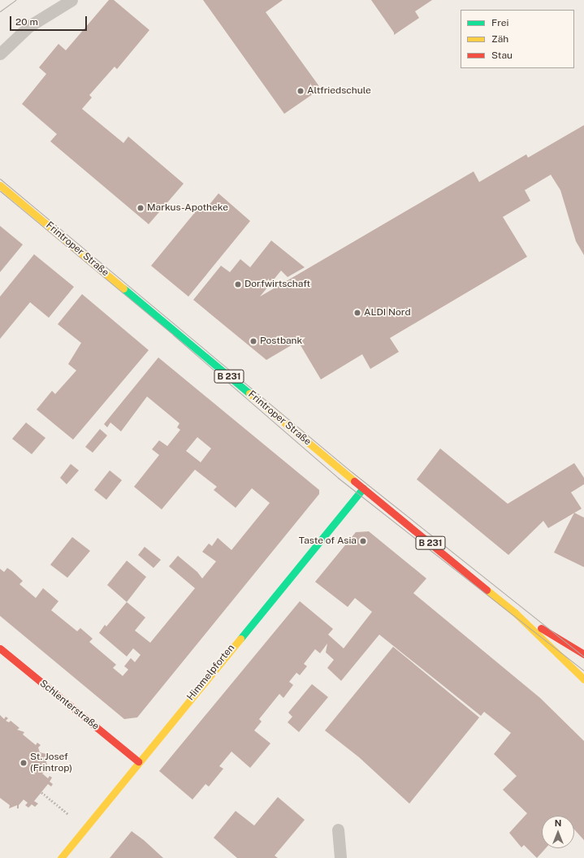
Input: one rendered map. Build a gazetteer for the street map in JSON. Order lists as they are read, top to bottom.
{
  "streets": {
    "main road": [
      "Frintroper Straße",
      "B 231",
      "Himmelpforten",
      "Schlenterstraße"
    ]
  },
  "crossings": [
    ["Frintroper Straße", "Himmelpforten"],
    ["Himmelpforten", "Schlenterstraße"]
  ],
  "places": [
    "Altfriedschule",
    "Markus-Apotheke",
    "Dorfwirtschaft",
    "ALDI Nord",
    "Postbank",
    "Taste of Asia",
    "St. Josef (Frintrop)"
  ],
  "legend": ["Frei", "Zäh", "Stau"],
  "scale_bar": "20 m",
  "north": "top"
}
